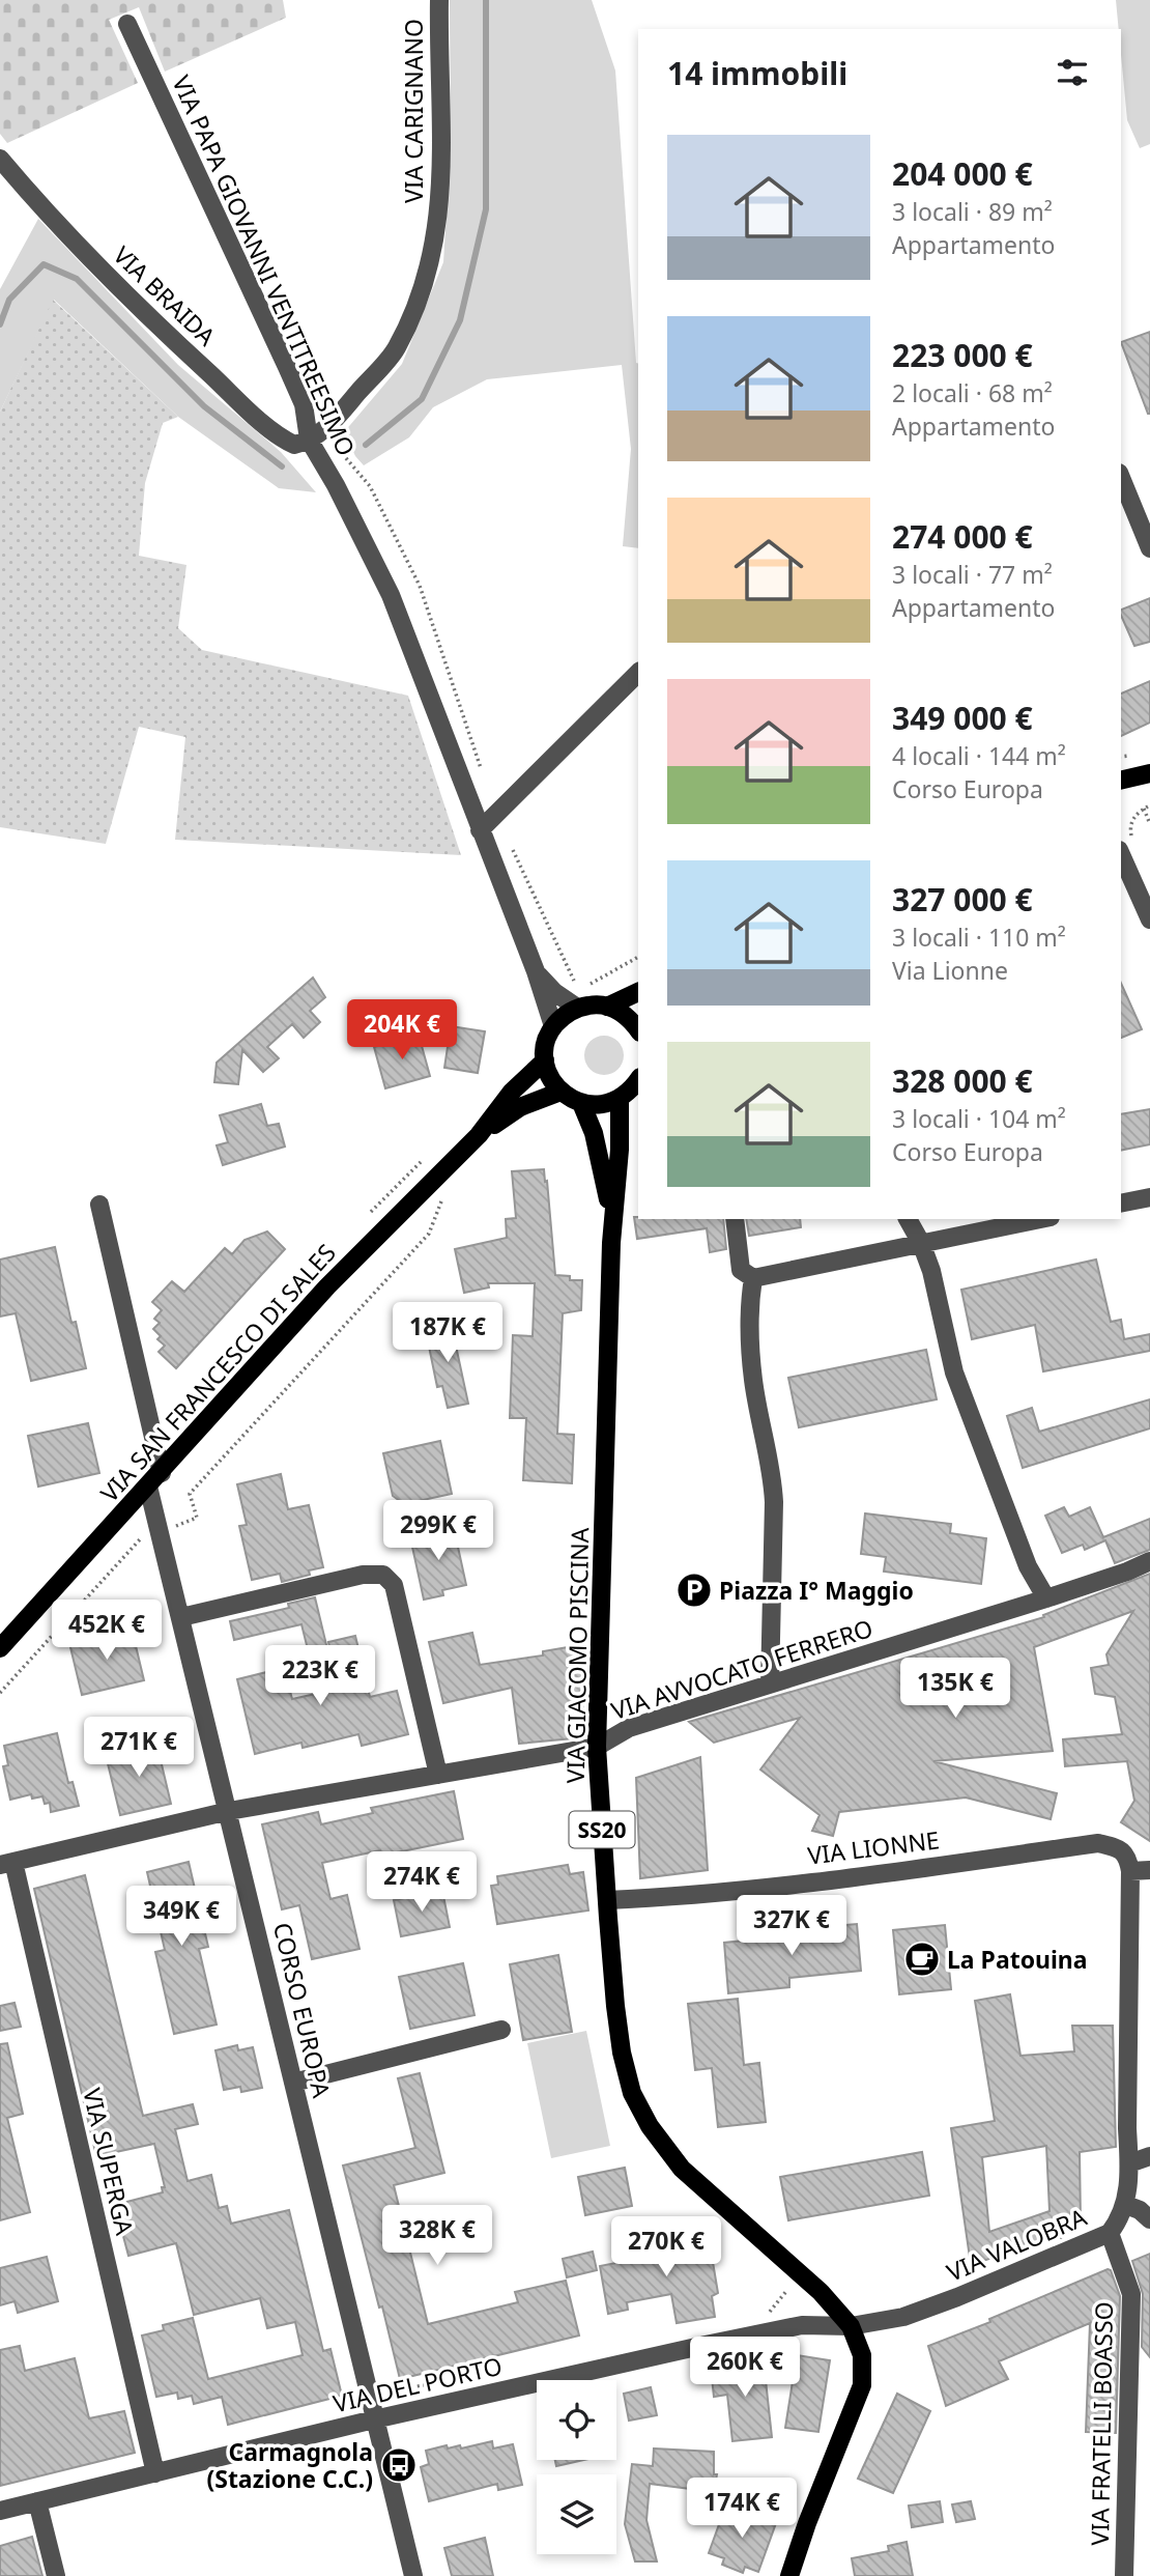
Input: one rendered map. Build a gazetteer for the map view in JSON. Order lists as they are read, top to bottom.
{
  "streets": {
    "main road": ["VIA SAN FRANCESCO DI SALES", "VIA GIACOMO PISCINA", "SS20"],
    "street": [
      "VIA CARIGNANO",
      "VIA PAPA GIOVANNI VENTITREESIMO",
      "VIA BRAIDA",
      "VIA AVVOCATO FERRERO",
      "VIA LIONNE",
      "CORSO EUROPA",
      "VIA SUPERGA",
      "VIA VALOBRA",
      "VIA DEL PORTO",
      "VIA FRATELLI BOASSO"
    ]
  },
  "crossings": [
    ["VIA CARIGNANO", "VIA PAPA GIOVANNI VENTITREESIMO"],
    ["VIA CARIGNANO", "VIA BRAIDA"],
    ["VIA PAPA GIOVANNI VENTITREESIMO", "VIA BRAIDA"],
    ["VIA SAN FRANCESCO DI SALES", "CORSO EUROPA"],
    ["VIA GIACOMO PISCINA", "VIA AVVOCATO FERRERO"],
    ["VIA GIACOMO PISCINA", "SS20"],
    ["VIA GIACOMO PISCINA", "VIA LIONNE"],
    ["VIA GIACOMO PISCINA", "VIA VALOBRA"],
    ["VIA GIACOMO PISCINA", "VIA DEL PORTO"],
    ["VIA AVVOCATO FERRERO", "CORSO EUROPA"],
    ["VIA AVVOCATO FERRERO", "VIA SUPERGA"],
    ["SS20", "VIA VALOBRA"],
    ["SS20", "VIA DEL PORTO"],
    ["VIA LIONNE", "VIA VALOBRA"],
    ["CORSO EUROPA", "VIA DEL PORTO"],
    ["VIA SUPERGA", "VIA DEL PORTO"],
    ["VIA VALOBRA", "VIA DEL PORTO"],
    ["VIA VALOBRA", "VIA FRATELLI BOASSO"]
  ],
  "places": {
    "parking": ["Piazza I° Maggio"],
    "cafe": ["La Patouina"],
    "bus stop": ["Carmagnola (Stazione C.C.)"]
  },
  "page": {
    "heading": "14 immobili",
    "list": [
      {
        "name": "204 000 €",
        "note": "3 locali · 89 m² · Appartamento"
      },
      {
        "name": "223 000 €",
        "note": "2 locali · 68 m² · Appartamento"
      },
      {
        "name": "274 000 €",
        "note": "3 locali · 77 m² · Appartamento"
      },
      {
        "name": "349 000 €",
        "note": "4 locali · 144 m² · Corso Europa"
      },
      {
        "name": "327 000 €",
        "note": "3 locali · 110 m² · Via Lionne"
      },
      {
        "name": "328 000 €",
        "note": "3 locali · 104 m² · Corso Europa"
      }
    ],
    "price": [
      "204K €",
      "187K €",
      "299K €",
      "452K €",
      "223K €",
      "135K €",
      "271K €",
      "274K €",
      "349K €",
      "327K €",
      "328K €",
      "270K €",
      "260K €",
      "174K €"
    ]
  }
}
